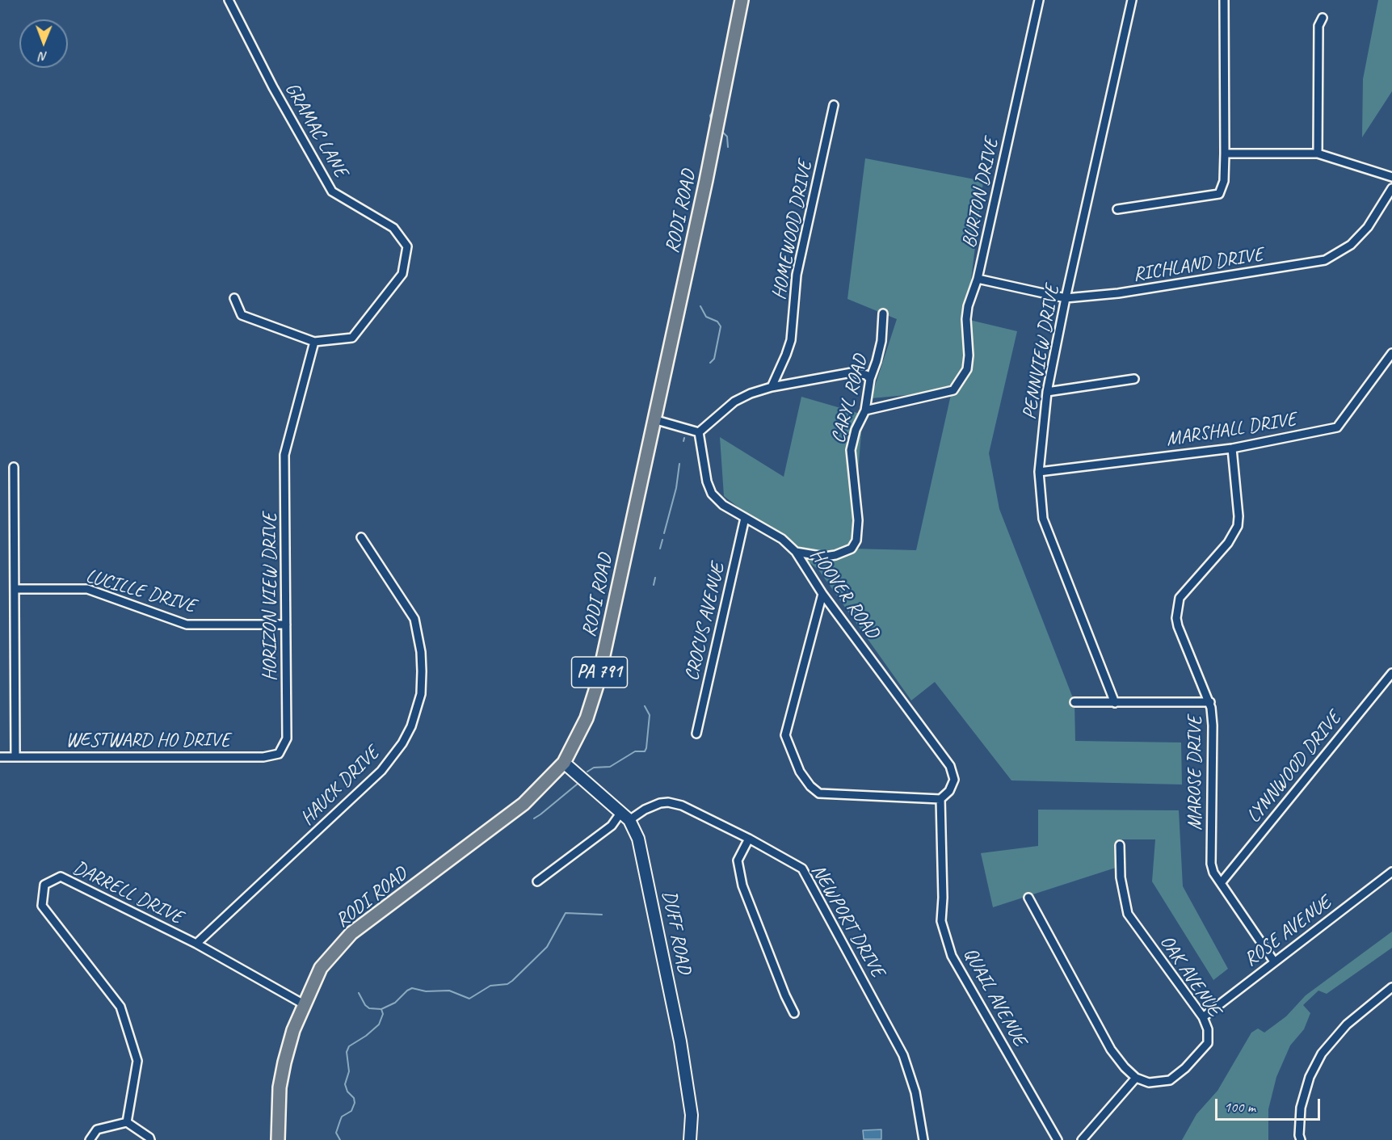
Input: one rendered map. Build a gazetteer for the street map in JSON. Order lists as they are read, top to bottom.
{
  "streets": {
    "main road": ["RODI ROAD", "PA 791"],
    "street": [
      "GRAMAC LANE",
      "BURTON DRIVE",
      "HOMEWOOD DRIVE",
      "RICHLAND DRIVE",
      "PENNVIEW DRIVE",
      "CARYL ROAD",
      "MARSHALL DRIVE",
      "LUCILLE DRIVE",
      "HOOVER ROAD",
      "HORIZON VIEW DRIVE",
      "CROCUS AVENUE",
      "WESTWARD HO DRIVE",
      "LYNNWOOD DRIVE",
      "MAROSE DRIVE",
      "HAUCK DRIVE",
      "DARRELL DRIVE",
      "NEWPORT DRIVE",
      "ROSE AVENUE",
      "DUFF ROAD",
      "OAK AVENUE",
      "QUAIL AVENUE"
    ]
  },
  "crossings": [
    ["GRAMAC LANE", "HORIZON VIEW DRIVE"],
    ["BURTON DRIVE", "RICHLAND DRIVE"],
    ["BURTON DRIVE", "CARYL ROAD"],
    ["RODI ROAD", "DARRELL DRIVE"],
    ["RODI ROAD", "DUFF ROAD"],
    ["RICHLAND DRIVE", "PENNVIEW DRIVE"],
    ["PENNVIEW DRIVE", "MARSHALL DRIVE"],
    ["CARYL ROAD", "HOOVER ROAD"],
    ["MARSHALL DRIVE", "MAROSE DRIVE"],
    ["LUCILLE DRIVE", "HORIZON VIEW DRIVE"],
    ["HOOVER ROAD", "CROCUS AVENUE"],
    ["HOOVER ROAD", "QUAIL AVENUE"],
    ["HORIZON VIEW DRIVE", "WESTWARD HO DRIVE"],
    ["LYNNWOOD DRIVE", "MAROSE DRIVE"],
    ["MAROSE DRIVE", "ROSE AVENUE"],
    ["HAUCK DRIVE", "DARRELL DRIVE"],
    ["NEWPORT DRIVE", "DUFF ROAD"],
    ["ROSE AVENUE", "OAK AVENUE"]
  ],
  "scale_bar": "100 m",
  "north": "bottom"
}
